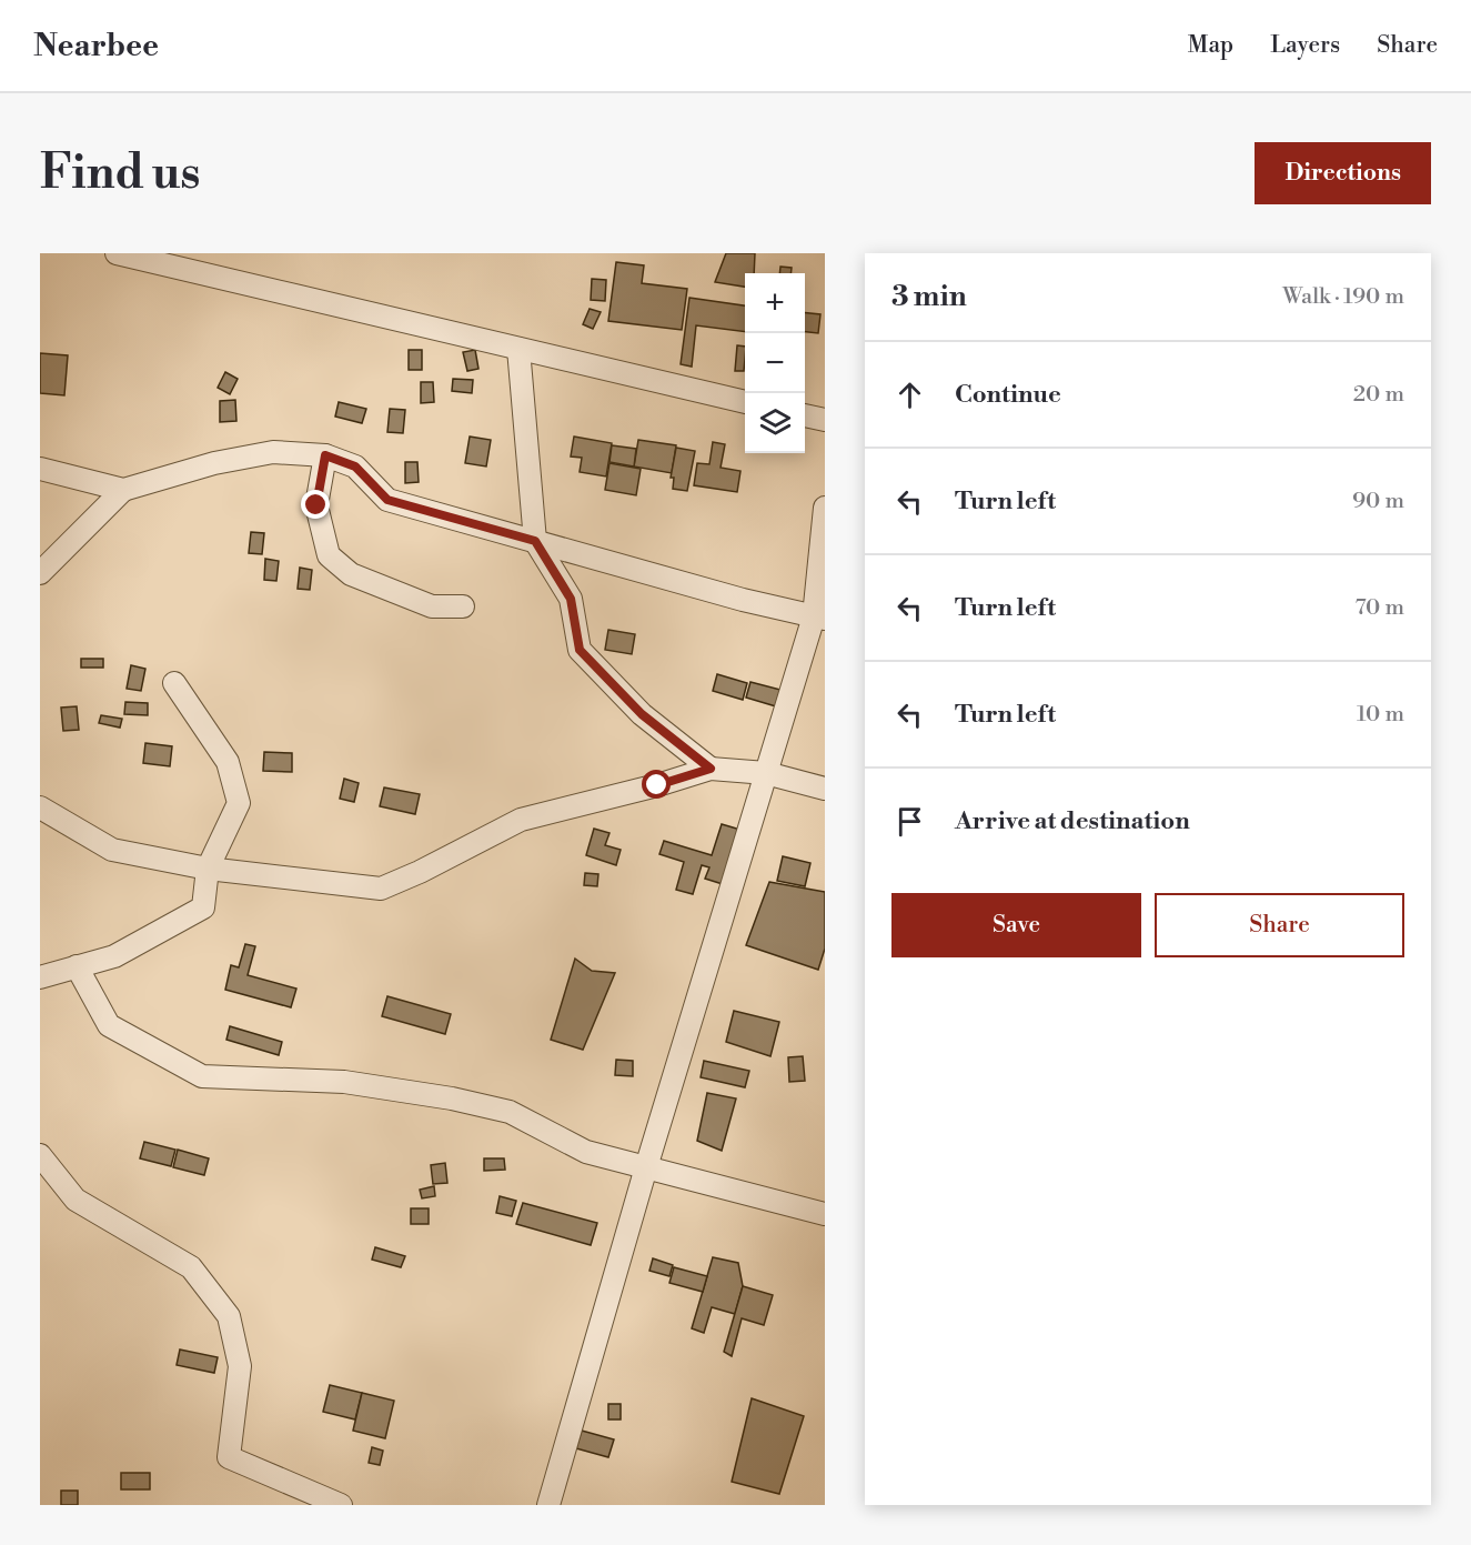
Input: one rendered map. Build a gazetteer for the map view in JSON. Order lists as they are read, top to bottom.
{
  "page": {
    "header": "Nearbee",
    "nav": ["Map", "Layers", "Share"],
    "buttons": [
      "Directions",
      ["Save", "Share"]
    ],
    "title": "Find us",
    "heading": ["3 min", "Walk · 190 m"],
    "map_buttons": ["+", "−"],
    "list": [
      ["Continue", "20 m"],
      ["Turn left", "90 m"],
      ["Turn left", "70 m"],
      ["Turn left", "10 m"],
      "Arrive at destination"
    ]
  }
}
